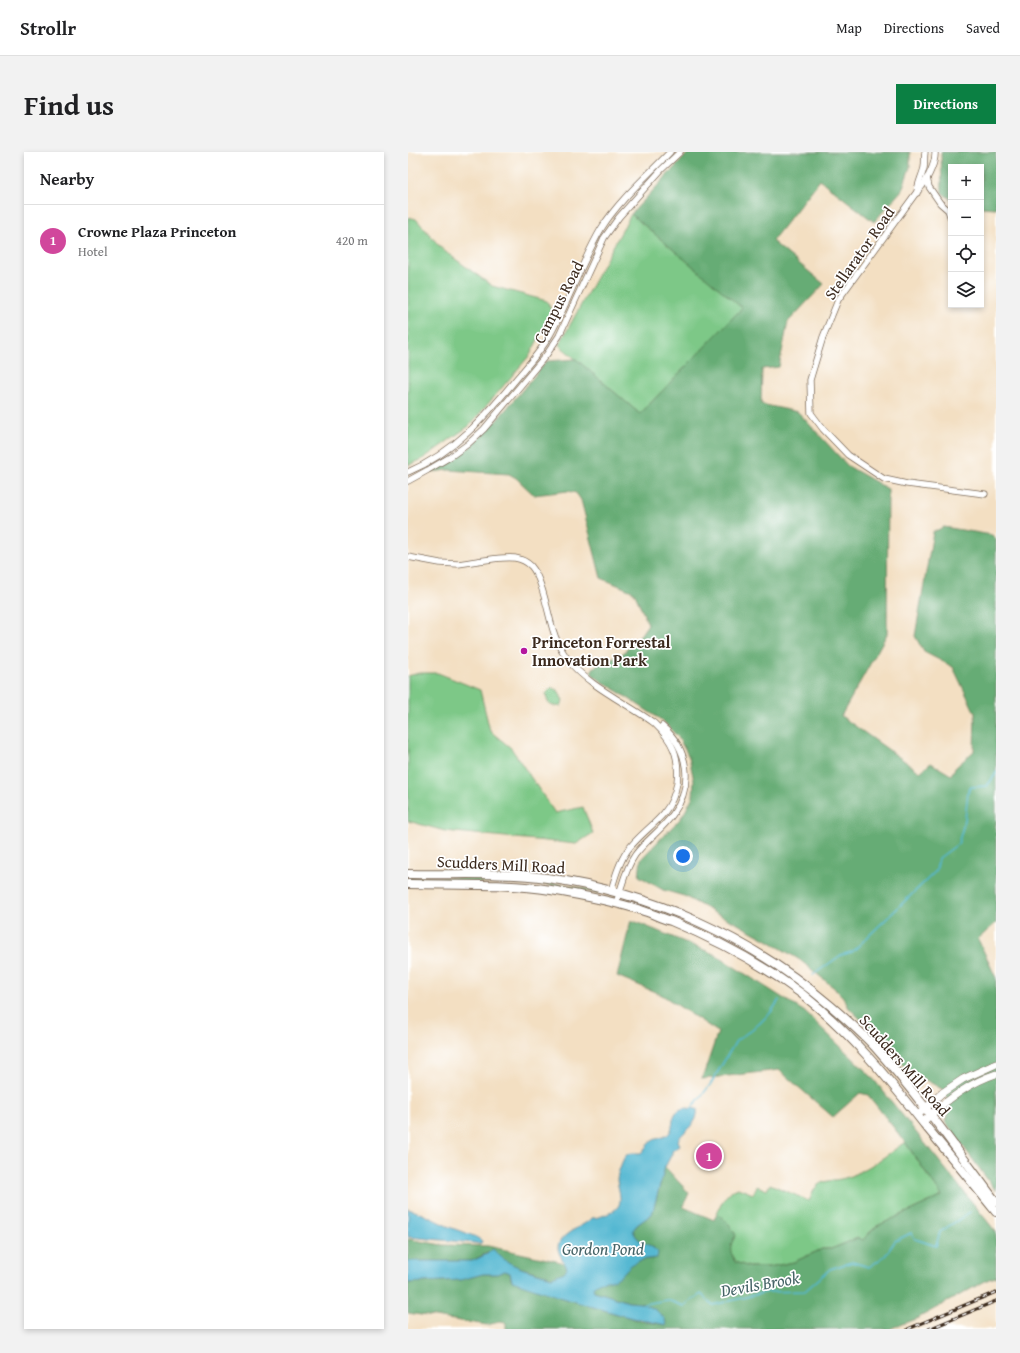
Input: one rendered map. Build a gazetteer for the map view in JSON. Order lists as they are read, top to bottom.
{
  "streets": {
    "main road": ["Scudders Mill Road"],
    "street": ["Stellarator Road", "Campus Road"]
  },
  "water": ["Gordon Pond", "Devils Brook"],
  "places": ["Princeton Forrestal Innovation Park"],
  "page": {
    "header": "Strollr",
    "nav": ["Map", "Directions", "Saved"],
    "title": "Find us",
    "buttons": "Directions",
    "heading": "Nearby",
    "map_buttons": ["+", "−"],
    "list": [
      {
        "mark": "1",
        "name": "Crowne Plaza Princeton",
        "note": "Hotel",
        "value": "420 m"
      }
    ],
    "pins": "1"
  }
}
